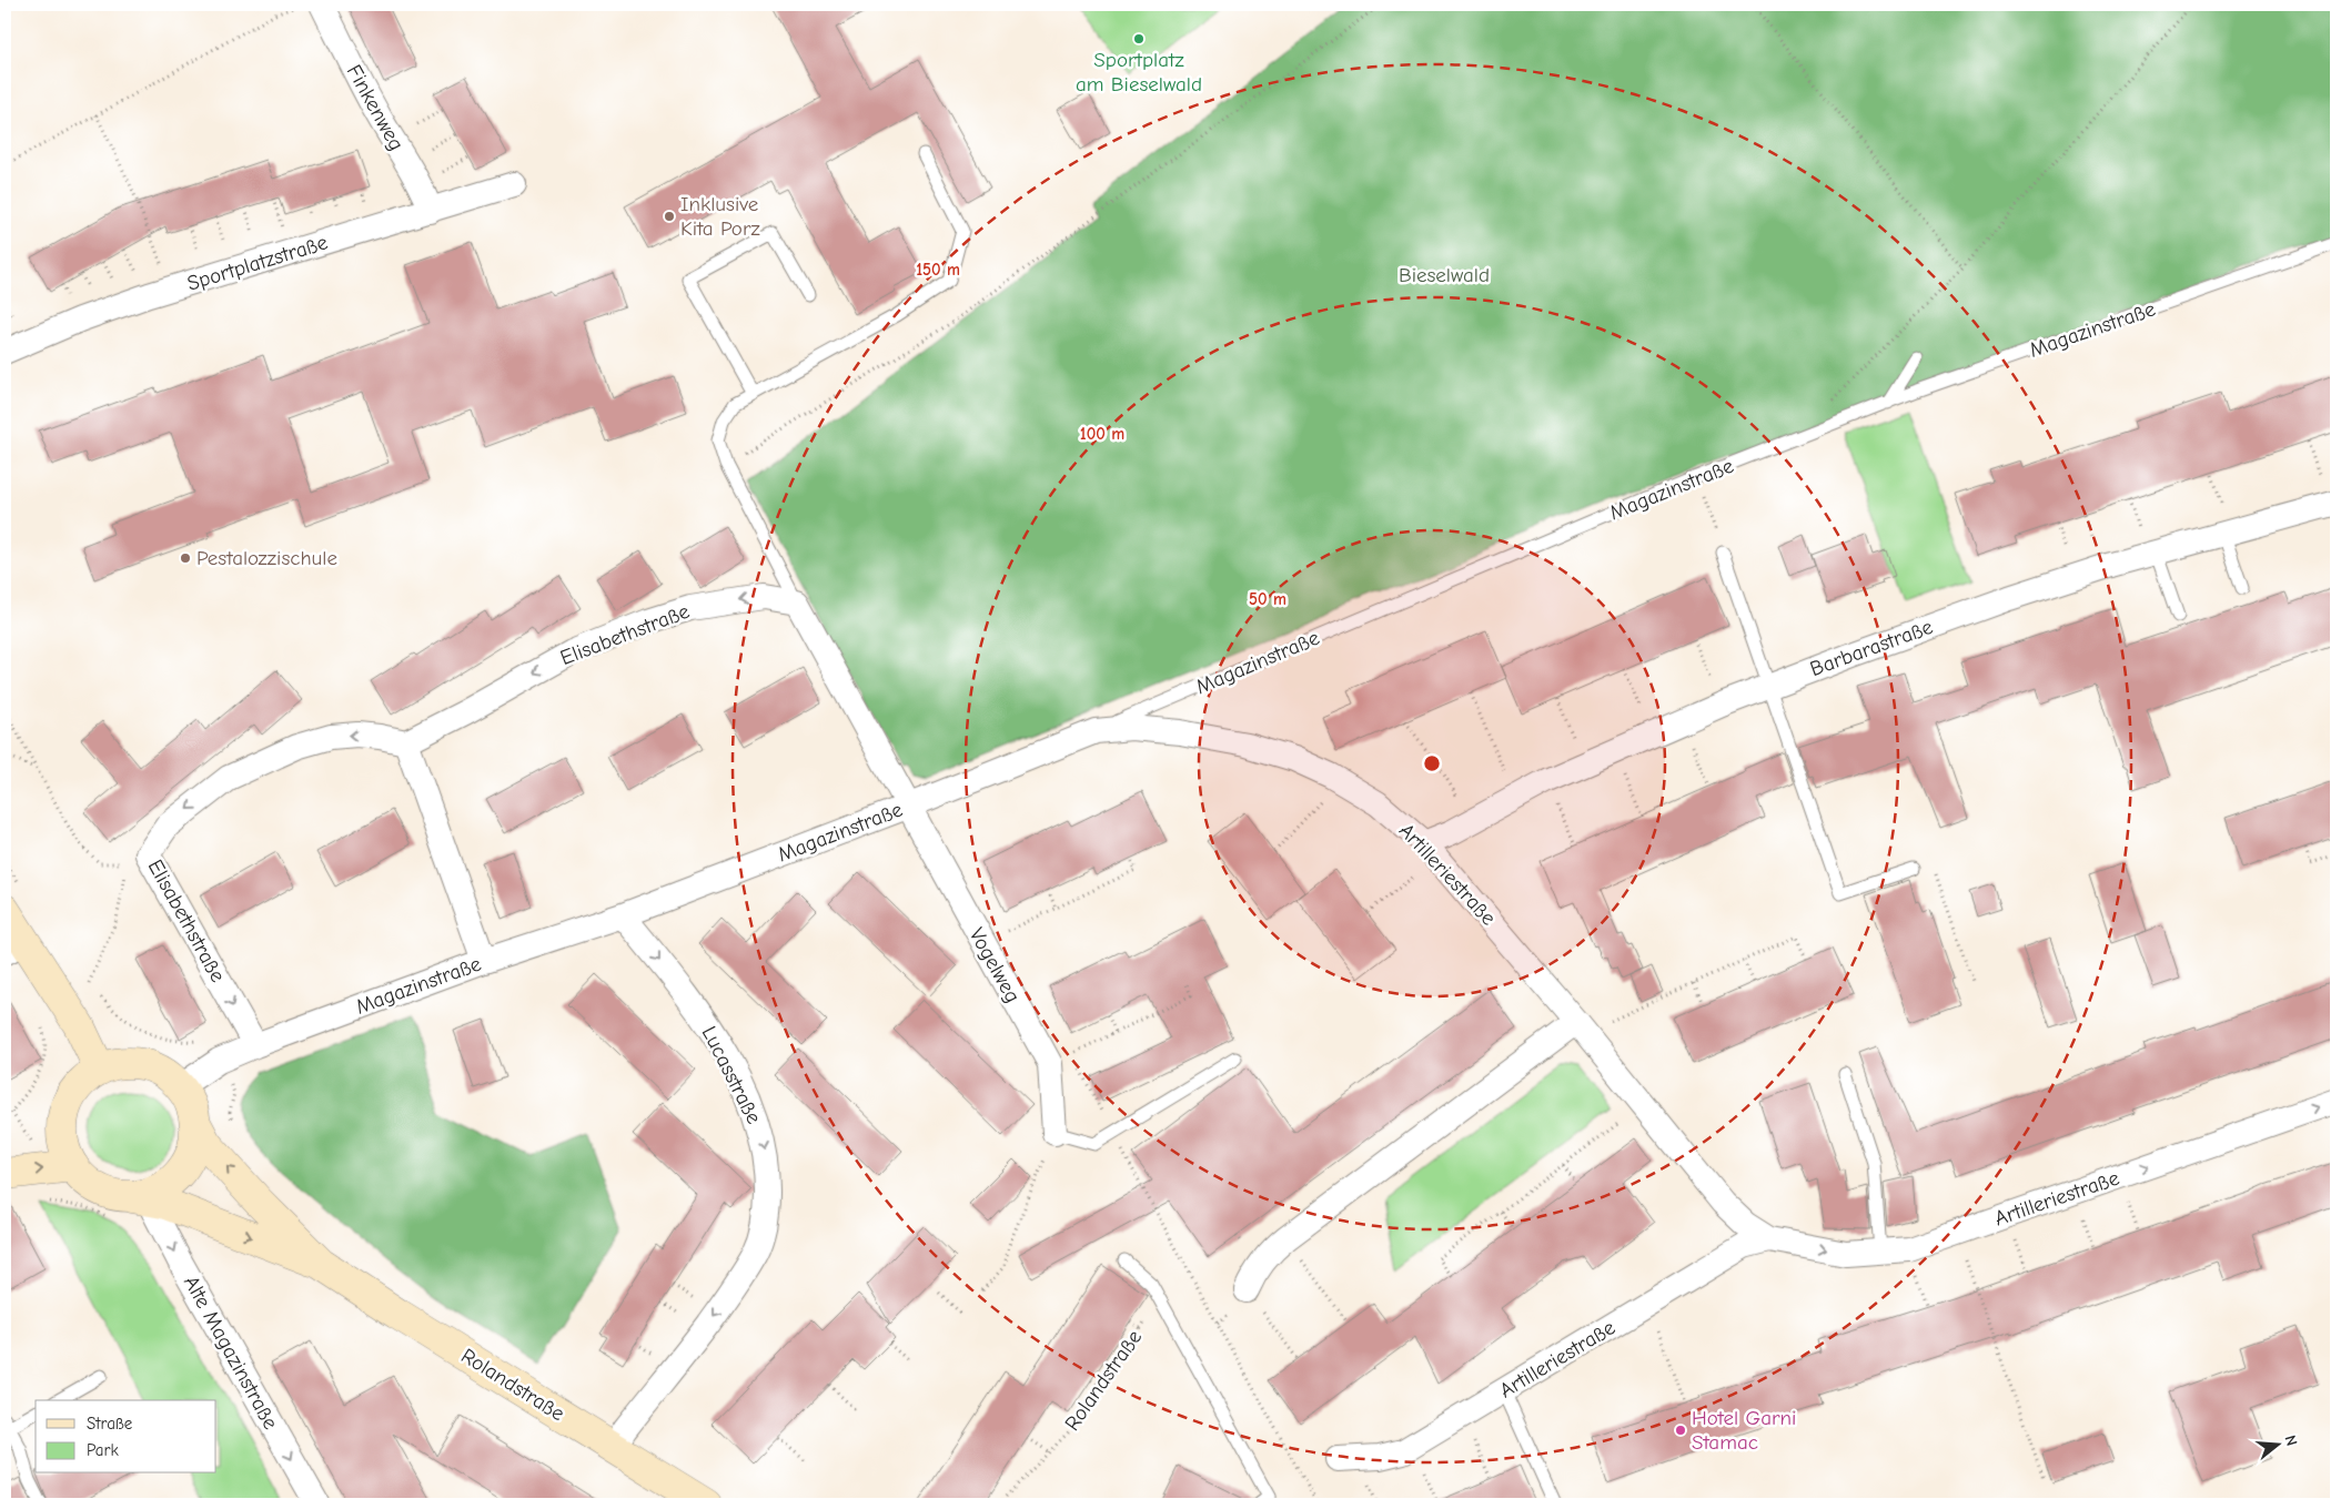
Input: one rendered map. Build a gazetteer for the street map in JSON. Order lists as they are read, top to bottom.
{
  "streets": {
    "main road": ["Rolandstraße"],
    "street": [
      "Finkenweg",
      "Sportplatzstraße",
      "Magazinstraße",
      "Elisabethstraße",
      "Barbarastraße",
      "Artilleriestraße",
      "Vogelweg",
      "Lucasstraße",
      "Alte Magazinstraße"
    ]
  },
  "crossings": [
    ["Finkenweg", "Sportplatzstraße"],
    ["Magazinstraße", "Elisabethstraße"],
    ["Magazinstraße", "Artilleriestraße"],
    ["Magazinstraße", "Vogelweg"],
    ["Magazinstraße", "Lucasstraße"],
    ["Magazinstraße", "Alte Magazinstraße"],
    ["Magazinstraße", "Rolandstraße"],
    ["Barbarastraße", "Artilleriestraße"],
    ["Lucasstraße", "Rolandstraße"],
    ["Alte Magazinstraße", "Rolandstraße"]
  ],
  "one_way": ["Lucasstraße", "Alte Magazinstraße"],
  "parks": ["Bieselwald"],
  "places": [
    "Sportplatz am Bieselwald",
    "Inklusive Kita Porz",
    "Pestalozzischule",
    "Hotel Garni Stamac"
  ],
  "legend": ["Straße", "Park"],
  "north": "right",
  "rings": ["150 m", "100 m", "50 m"]
}
